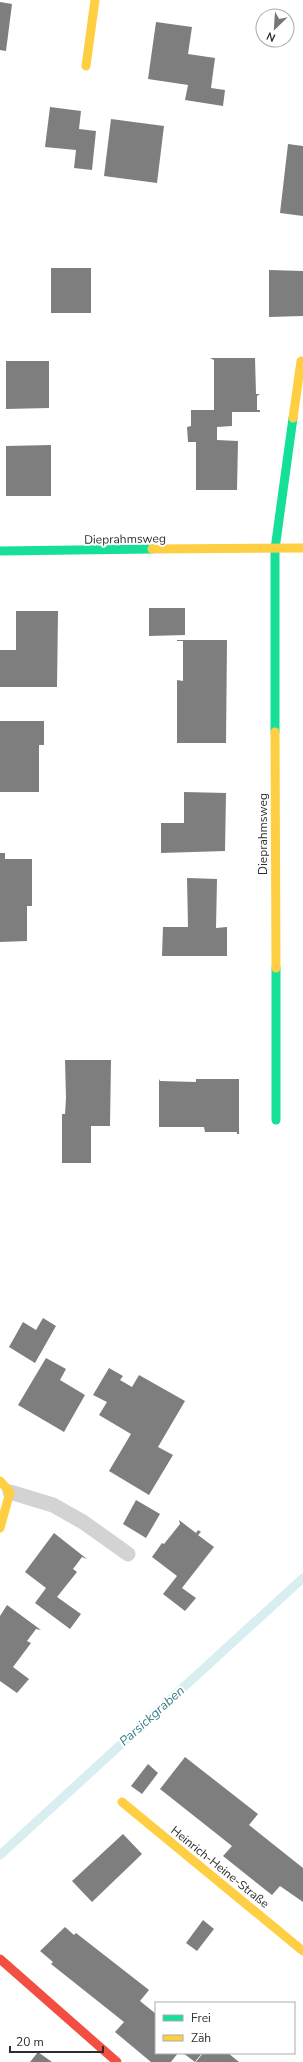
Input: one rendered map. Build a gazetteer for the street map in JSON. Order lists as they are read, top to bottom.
{
  "streets": {
    "street": ["Dieprahmsweg", "Heinrich-Heine-Straße"]
  },
  "water": ["Parsickgraben"],
  "legend": ["Frei", "Zäh"],
  "scale_bar": "20 m",
  "north": "bottom left"
}
